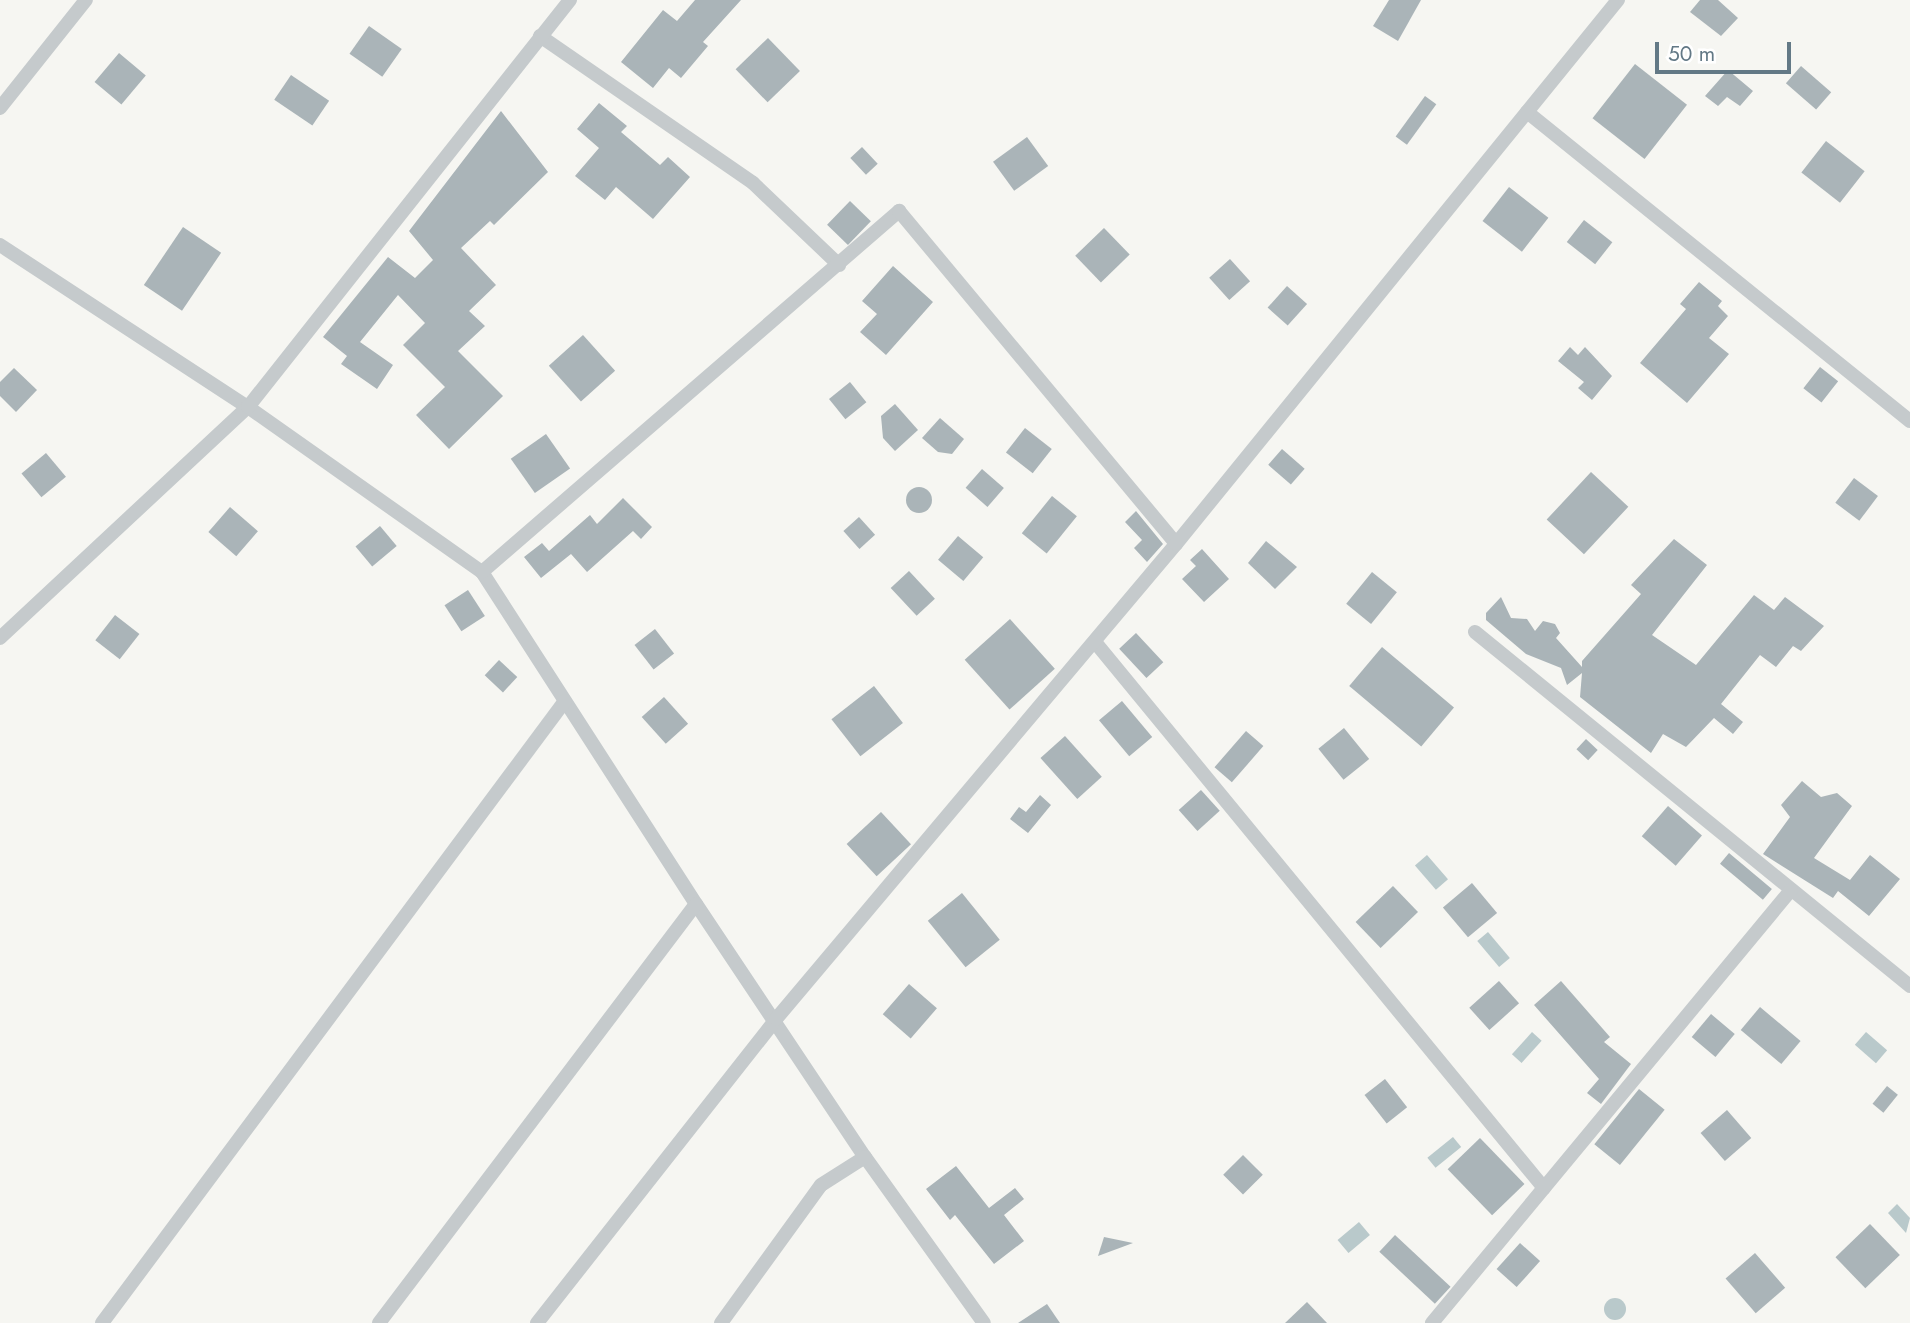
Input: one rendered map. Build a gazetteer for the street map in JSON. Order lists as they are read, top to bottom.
{
  "scale_bar": "50 m"
}
